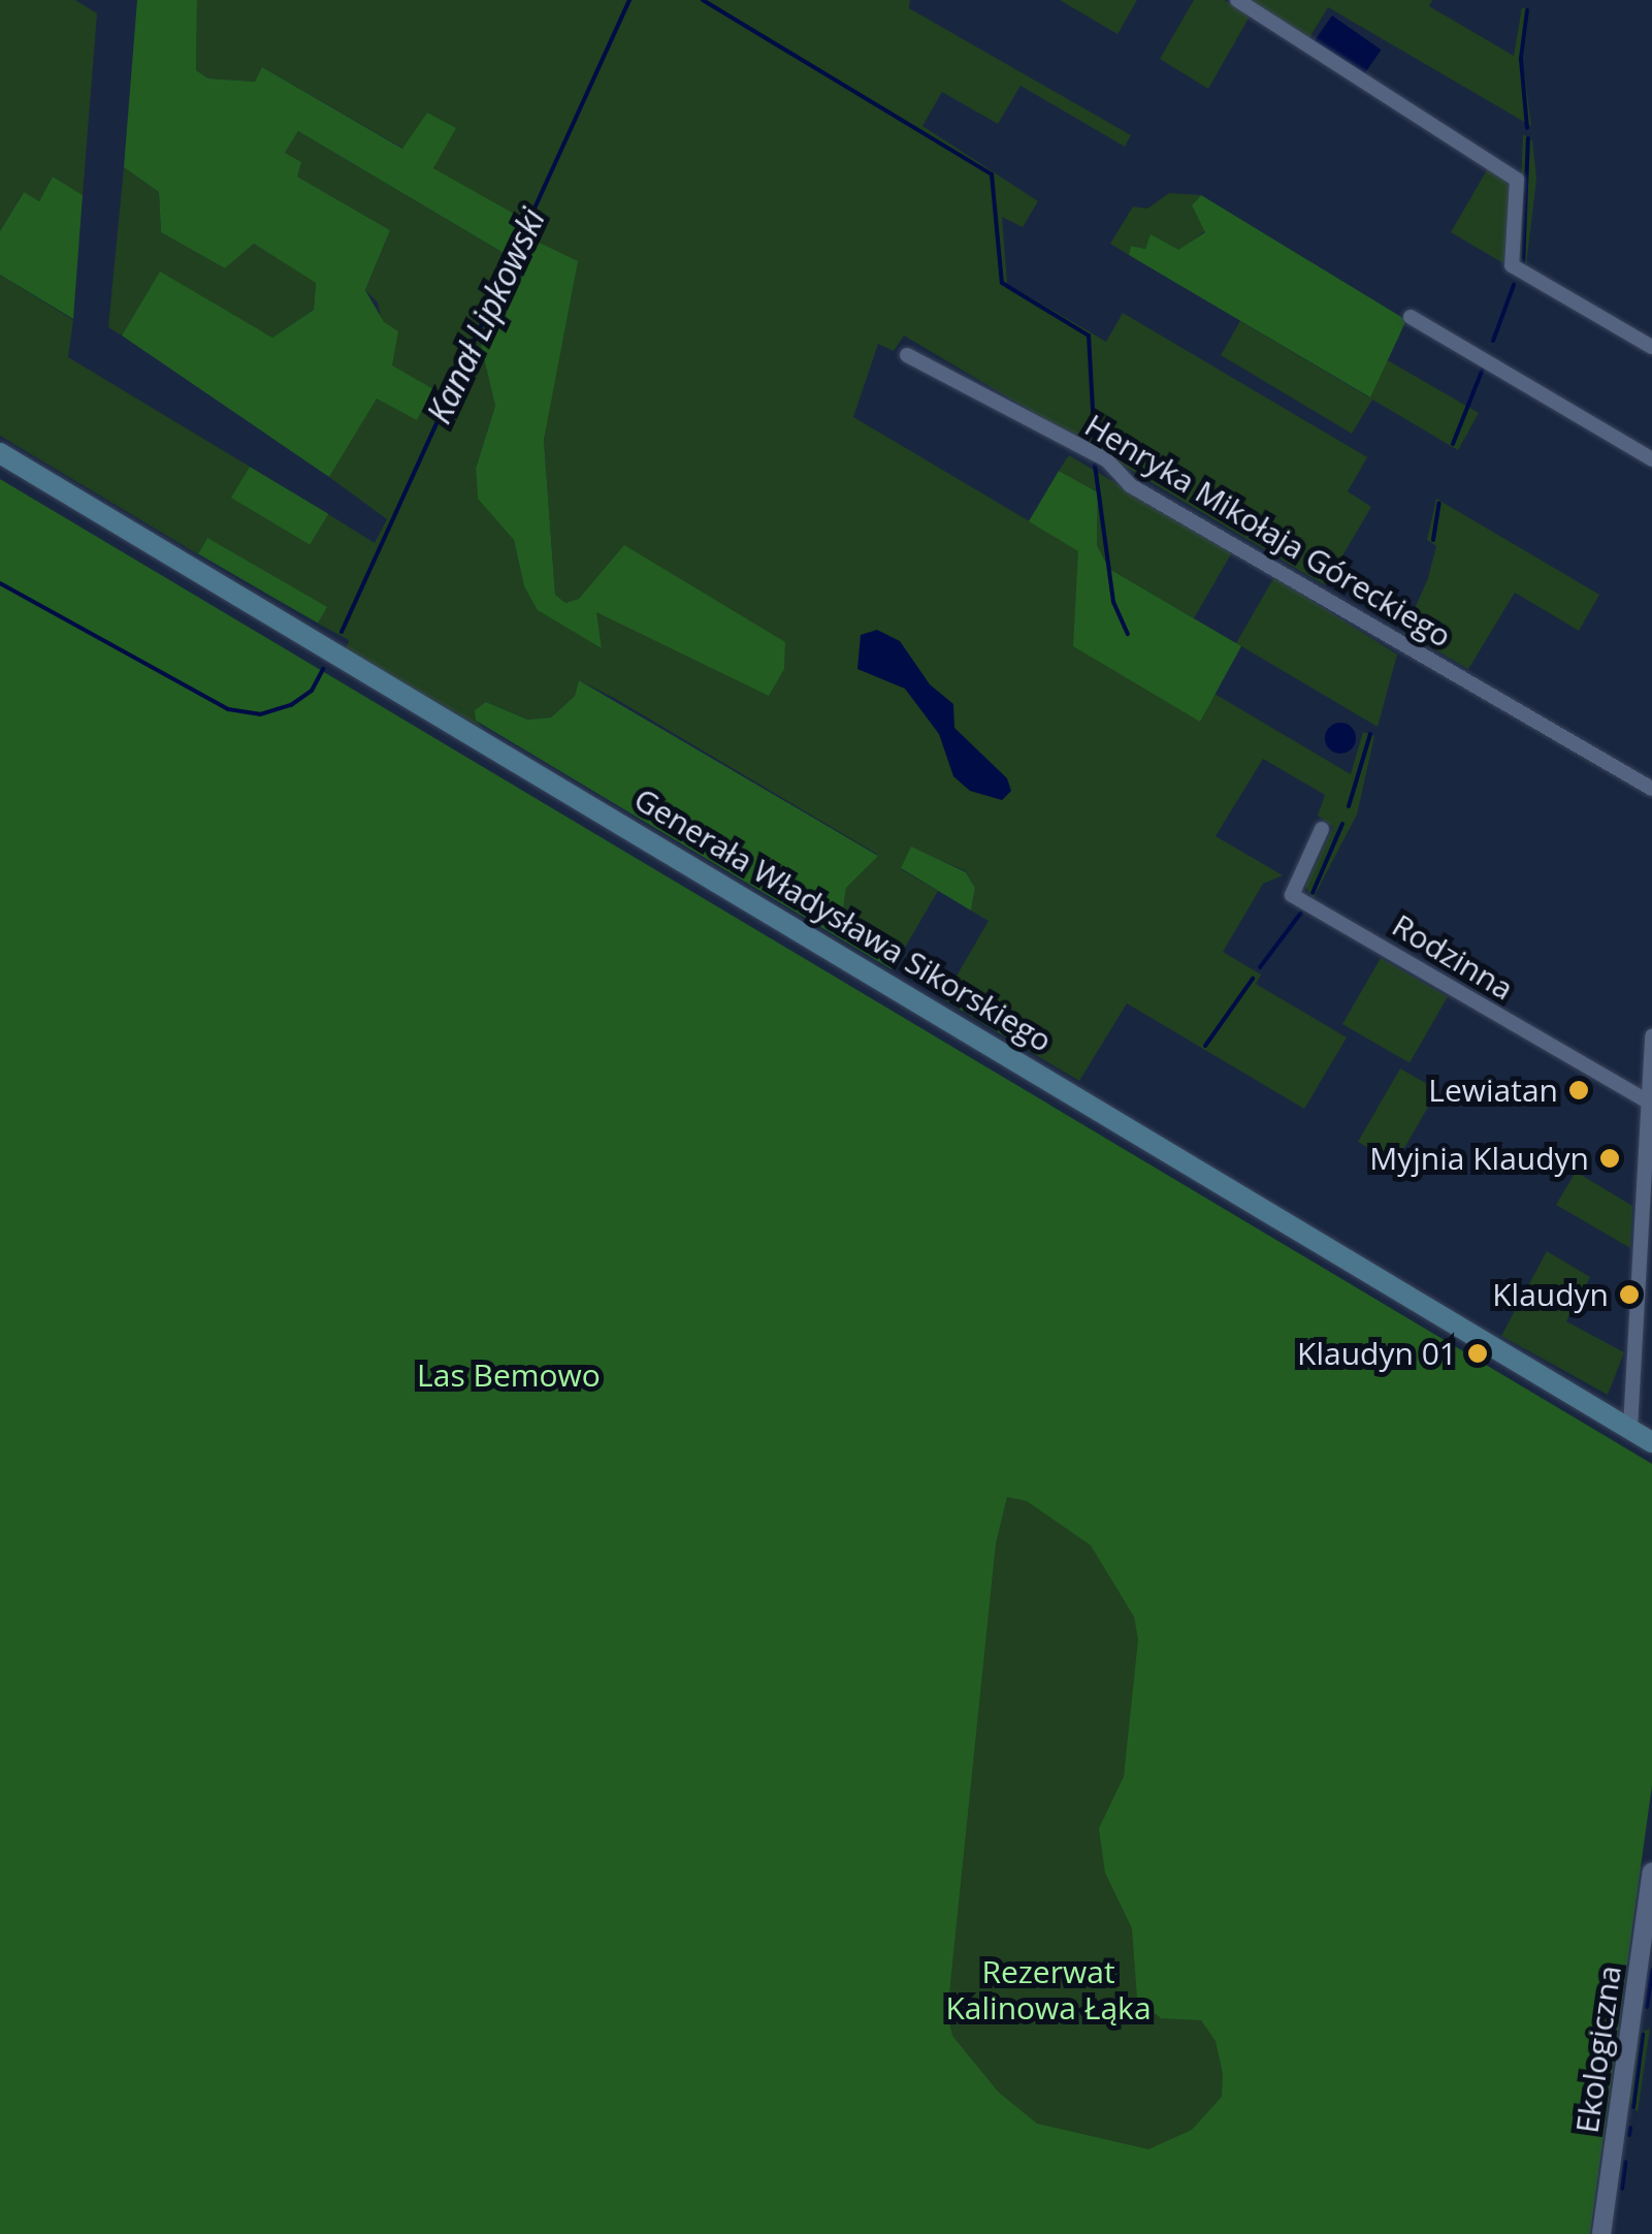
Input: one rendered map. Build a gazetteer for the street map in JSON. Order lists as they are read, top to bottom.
{
  "streets": {
    "main road": ["Generała Władysława Sikorskiego"],
    "street": ["Henryka Mikołaja Góreckiego", "Rodzinna", "Ekologiczna"]
  },
  "water": ["Kanał Lipkowski"],
  "parks": ["Las Bemowo", "Rezerwat Kalinowa Łąka"],
  "places": [
    "Lewiatan",
    "Myjnia Klaudyn",
    "Klaudyn",
    "Klaudyn 01"
  ]
}
